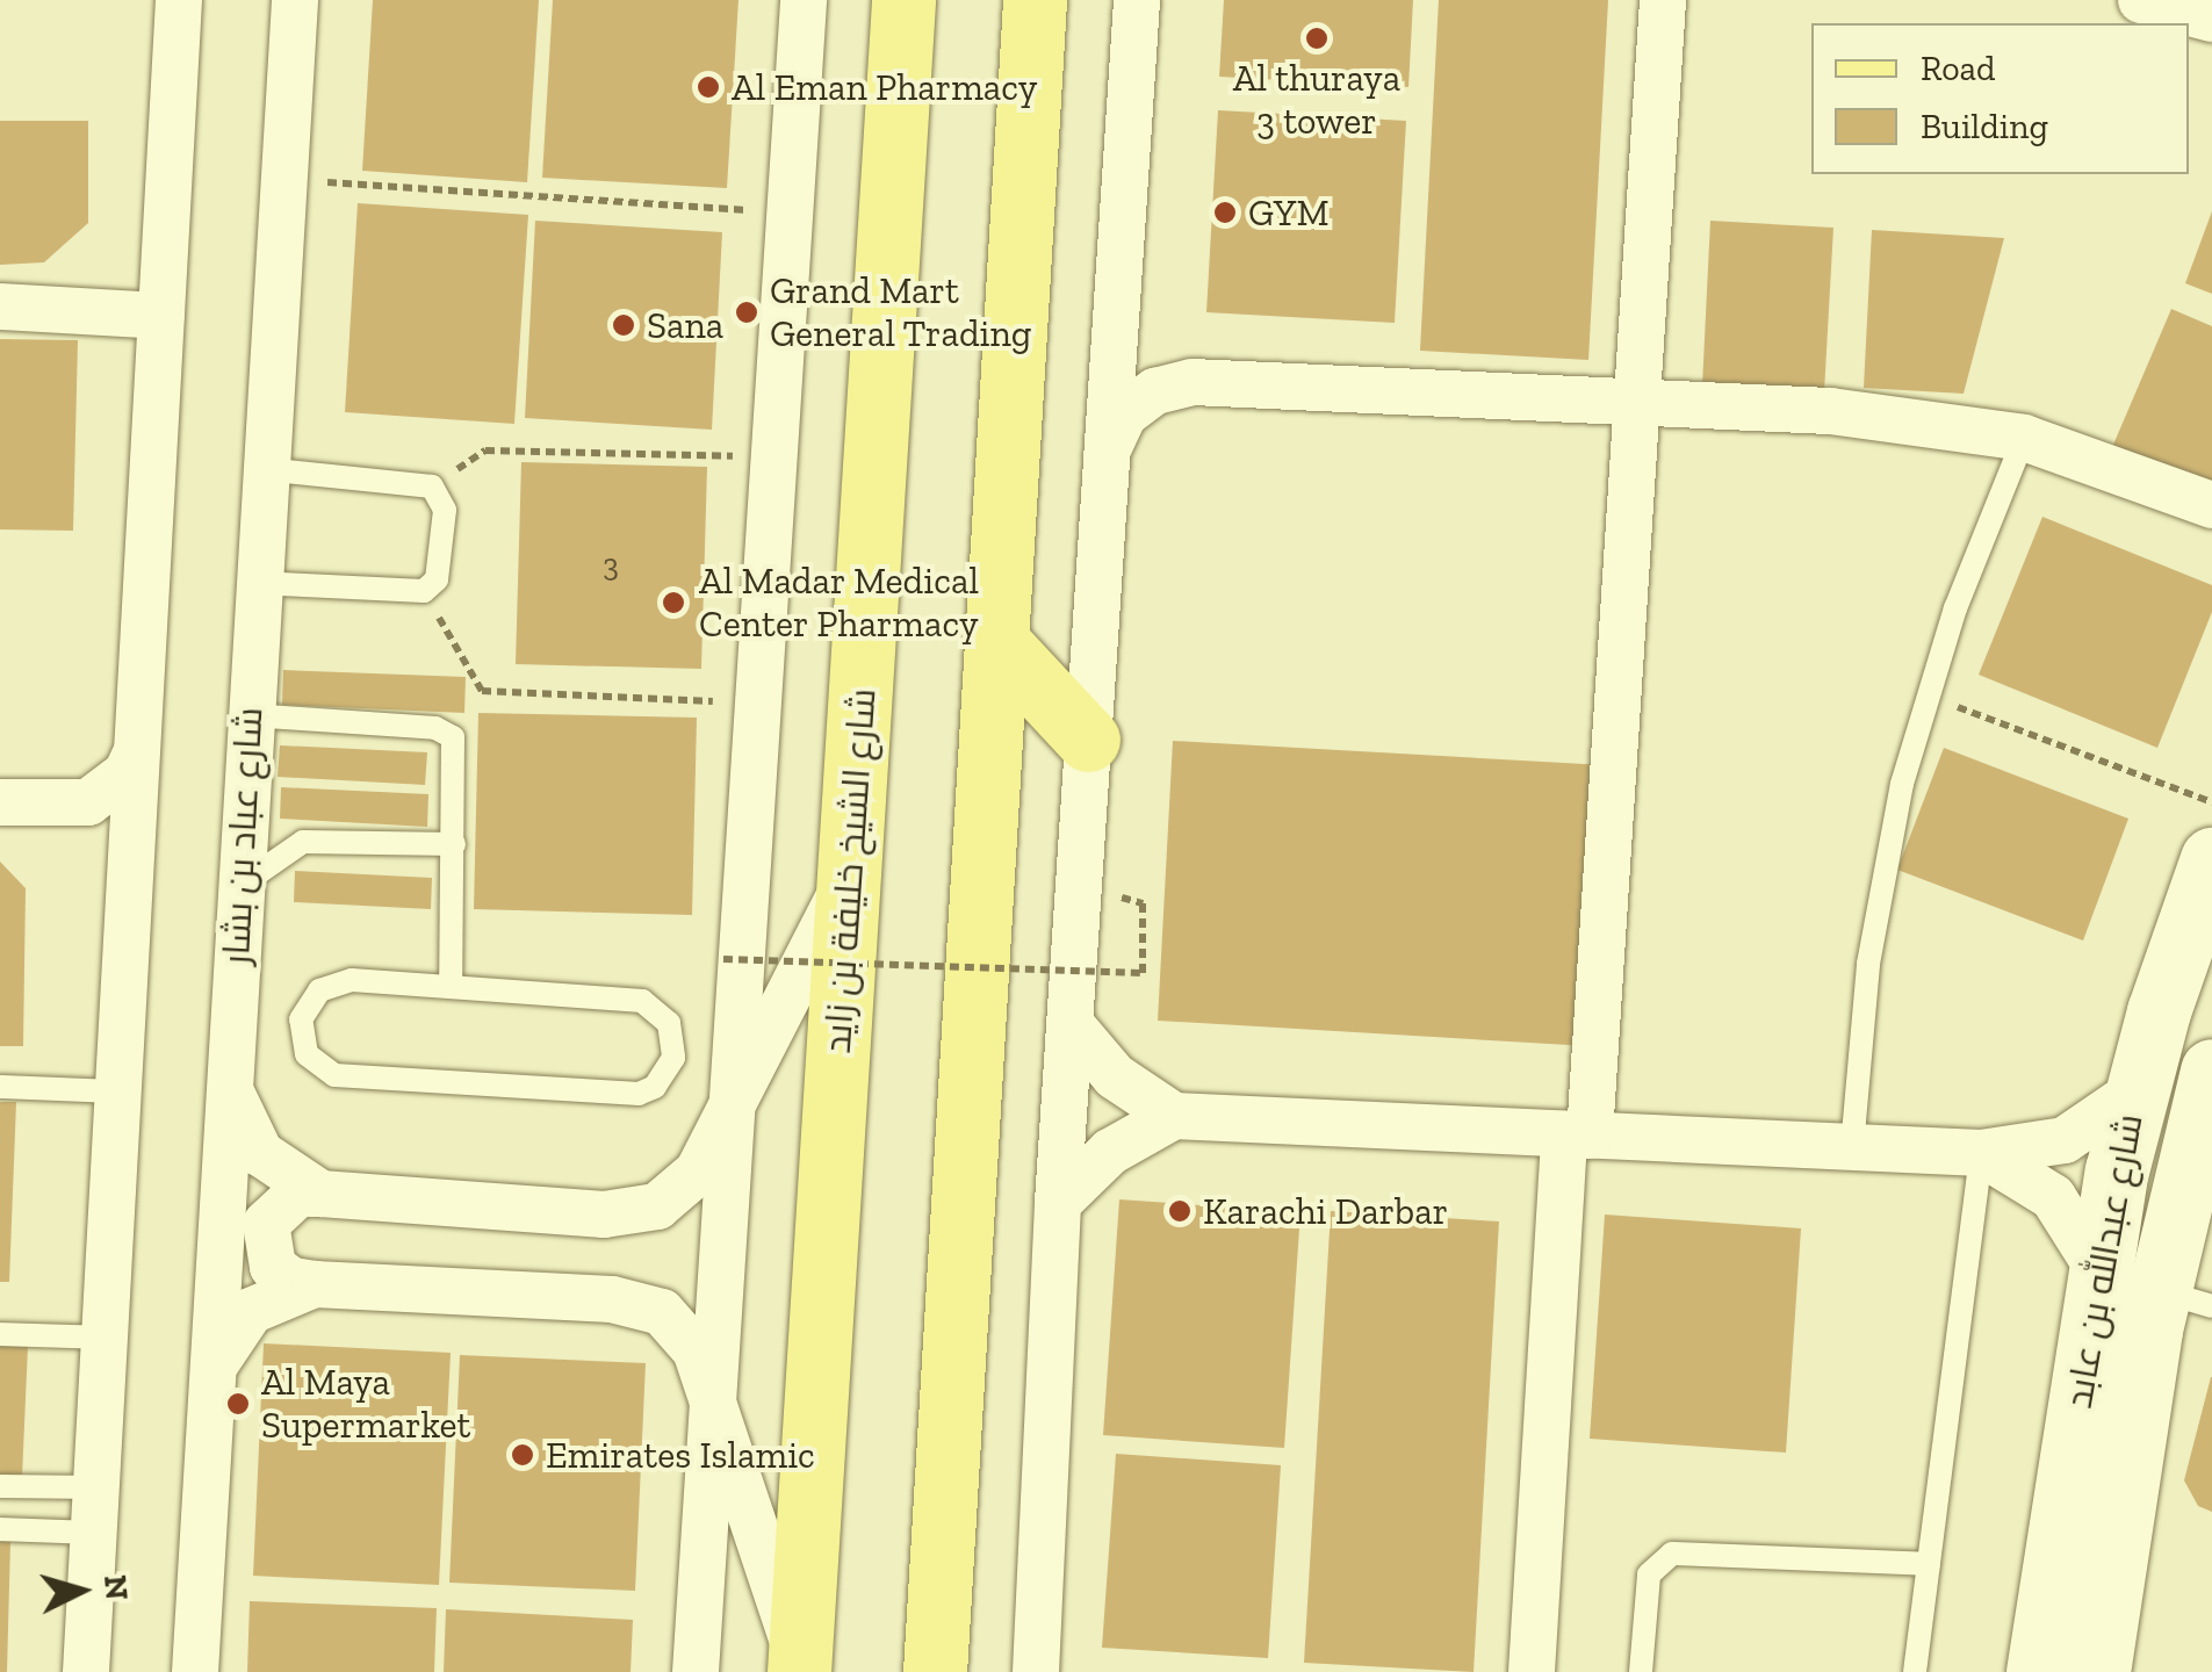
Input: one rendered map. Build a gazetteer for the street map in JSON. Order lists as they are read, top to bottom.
{
  "streets": {
    "main road": ["شارع الشيخ خليفة بن زايد", "شارع عبدالله بن عابد"],
    "street": ["شارع عباد بن بشار"]
  },
  "places": [
    "Al thuraya 3 tower",
    "Al Eman Pharmacy",
    "GYM",
    "Grand Mart General Trading",
    "Sana",
    "Al Madar Medical Center Pharmacy",
    "Karachi Darbar",
    "Al Maya Supermarket",
    "Emirates Islamic"
  ],
  "house_numbers": ["3"],
  "legend": ["Road", "Building"],
  "north": "right"
}
